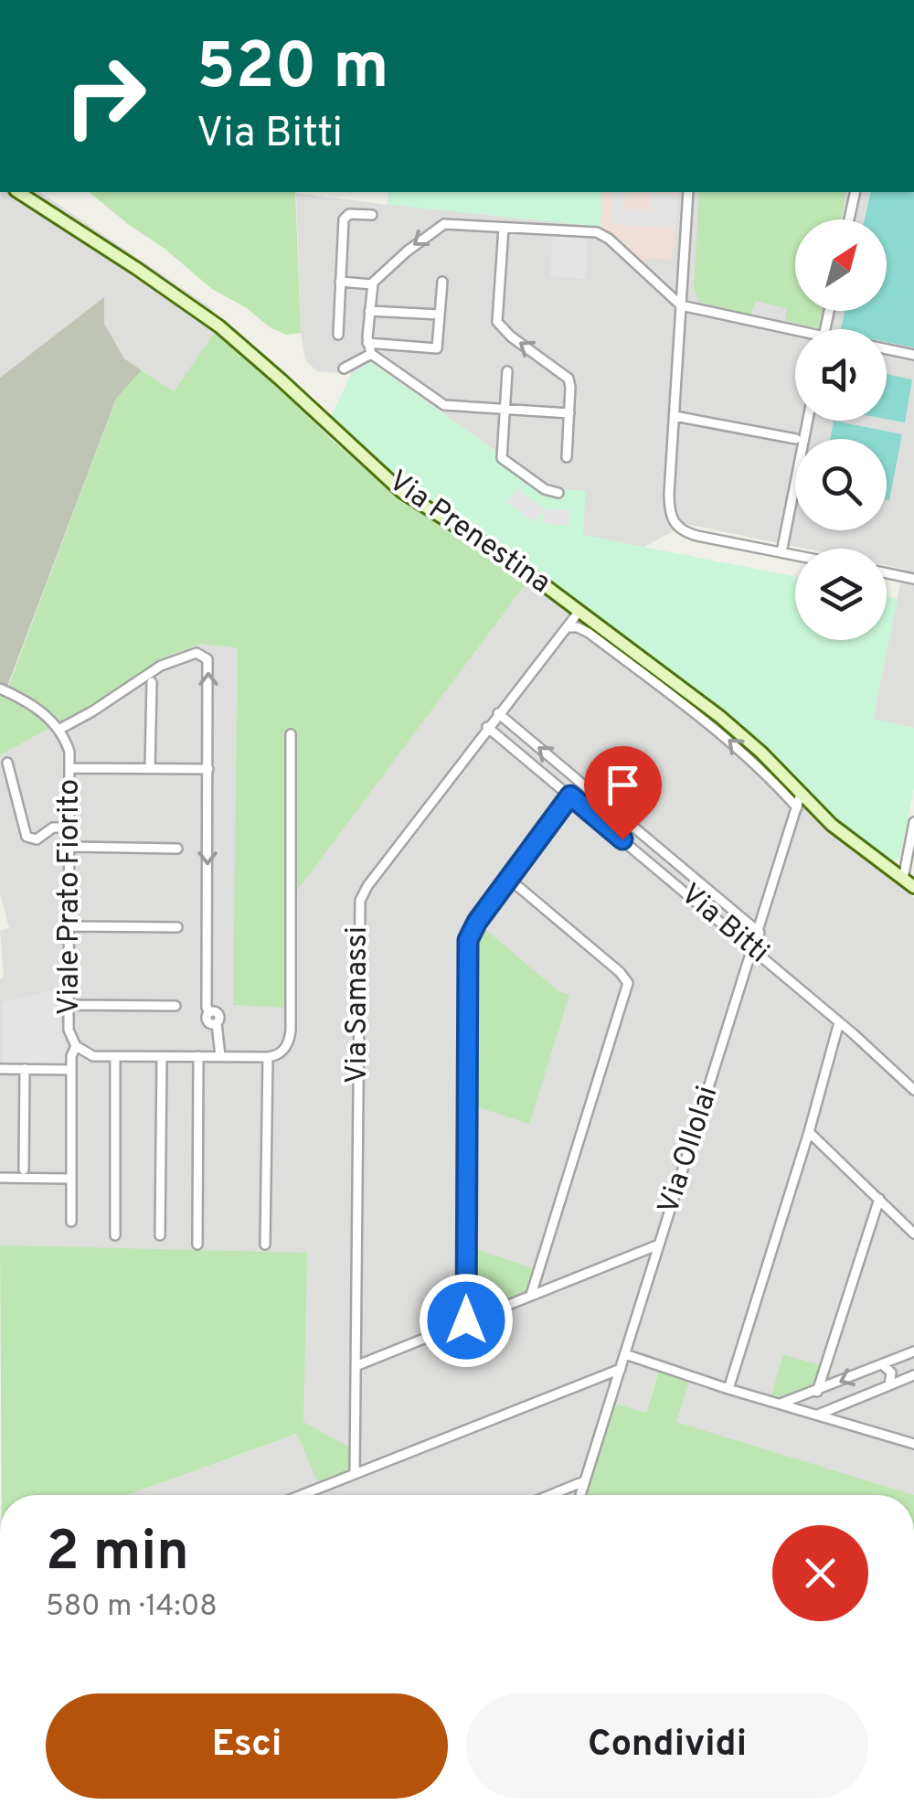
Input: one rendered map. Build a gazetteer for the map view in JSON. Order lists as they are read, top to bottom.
{
  "streets": {
    "main road": ["Via Prenestina"],
    "street": [
      "Viale Prato Fiorito",
      "Via Bitti",
      "Via Samassi",
      "Via Ollolai"
    ]
  },
  "crossings": [
    ["Via Prenestina", "Via Samassi"],
    ["Via Prenestina", "Via Ollolai"],
    ["Via Bitti", "Via Samassi"],
    ["Via Bitti", "Via Ollolai"]
  ],
  "north": "top right",
  "page": {
    "turn": ["520 m", "Via Bitti"],
    "heading": ["2 min", "580 m · 14:08"],
    "buttons": ["Esci", "Condividi"]
  }
}
